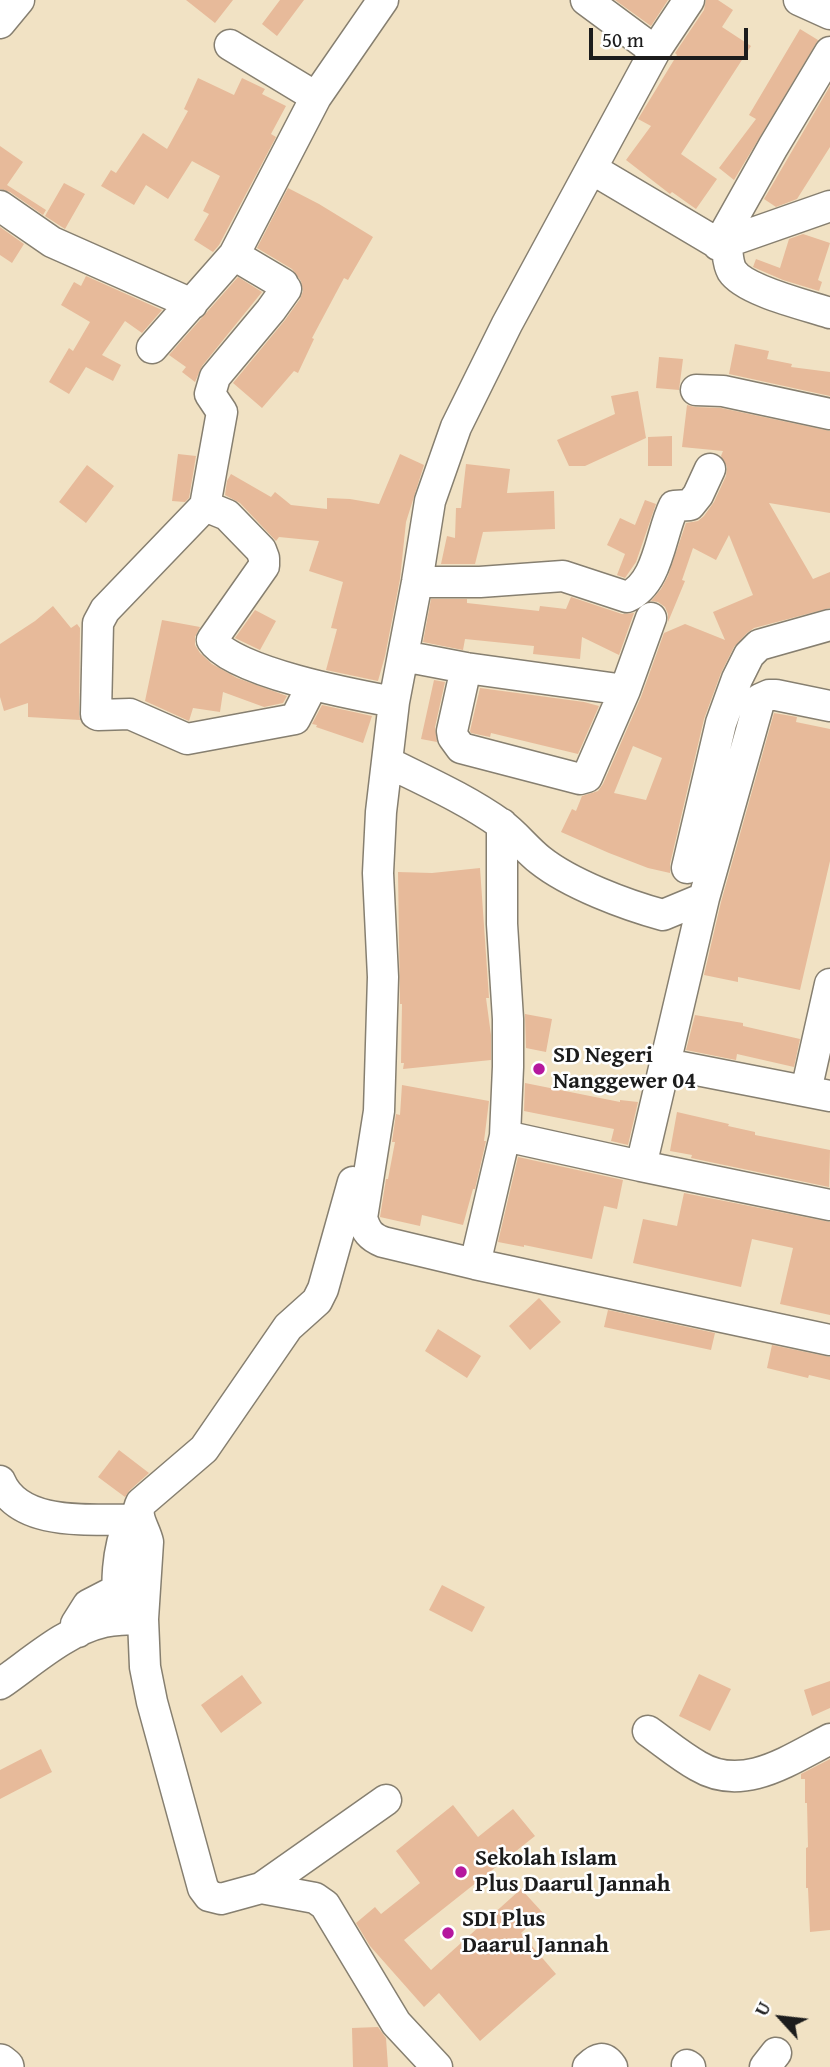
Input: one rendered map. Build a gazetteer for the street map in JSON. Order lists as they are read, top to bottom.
{
  "places": ["SD Negeri Nanggewer 04", "Sekolah Islam Plus Daarul Jannah", "SDI Plus Daarul Jannah"],
  "scale_bar": "50 m",
  "north": "top left"
}
